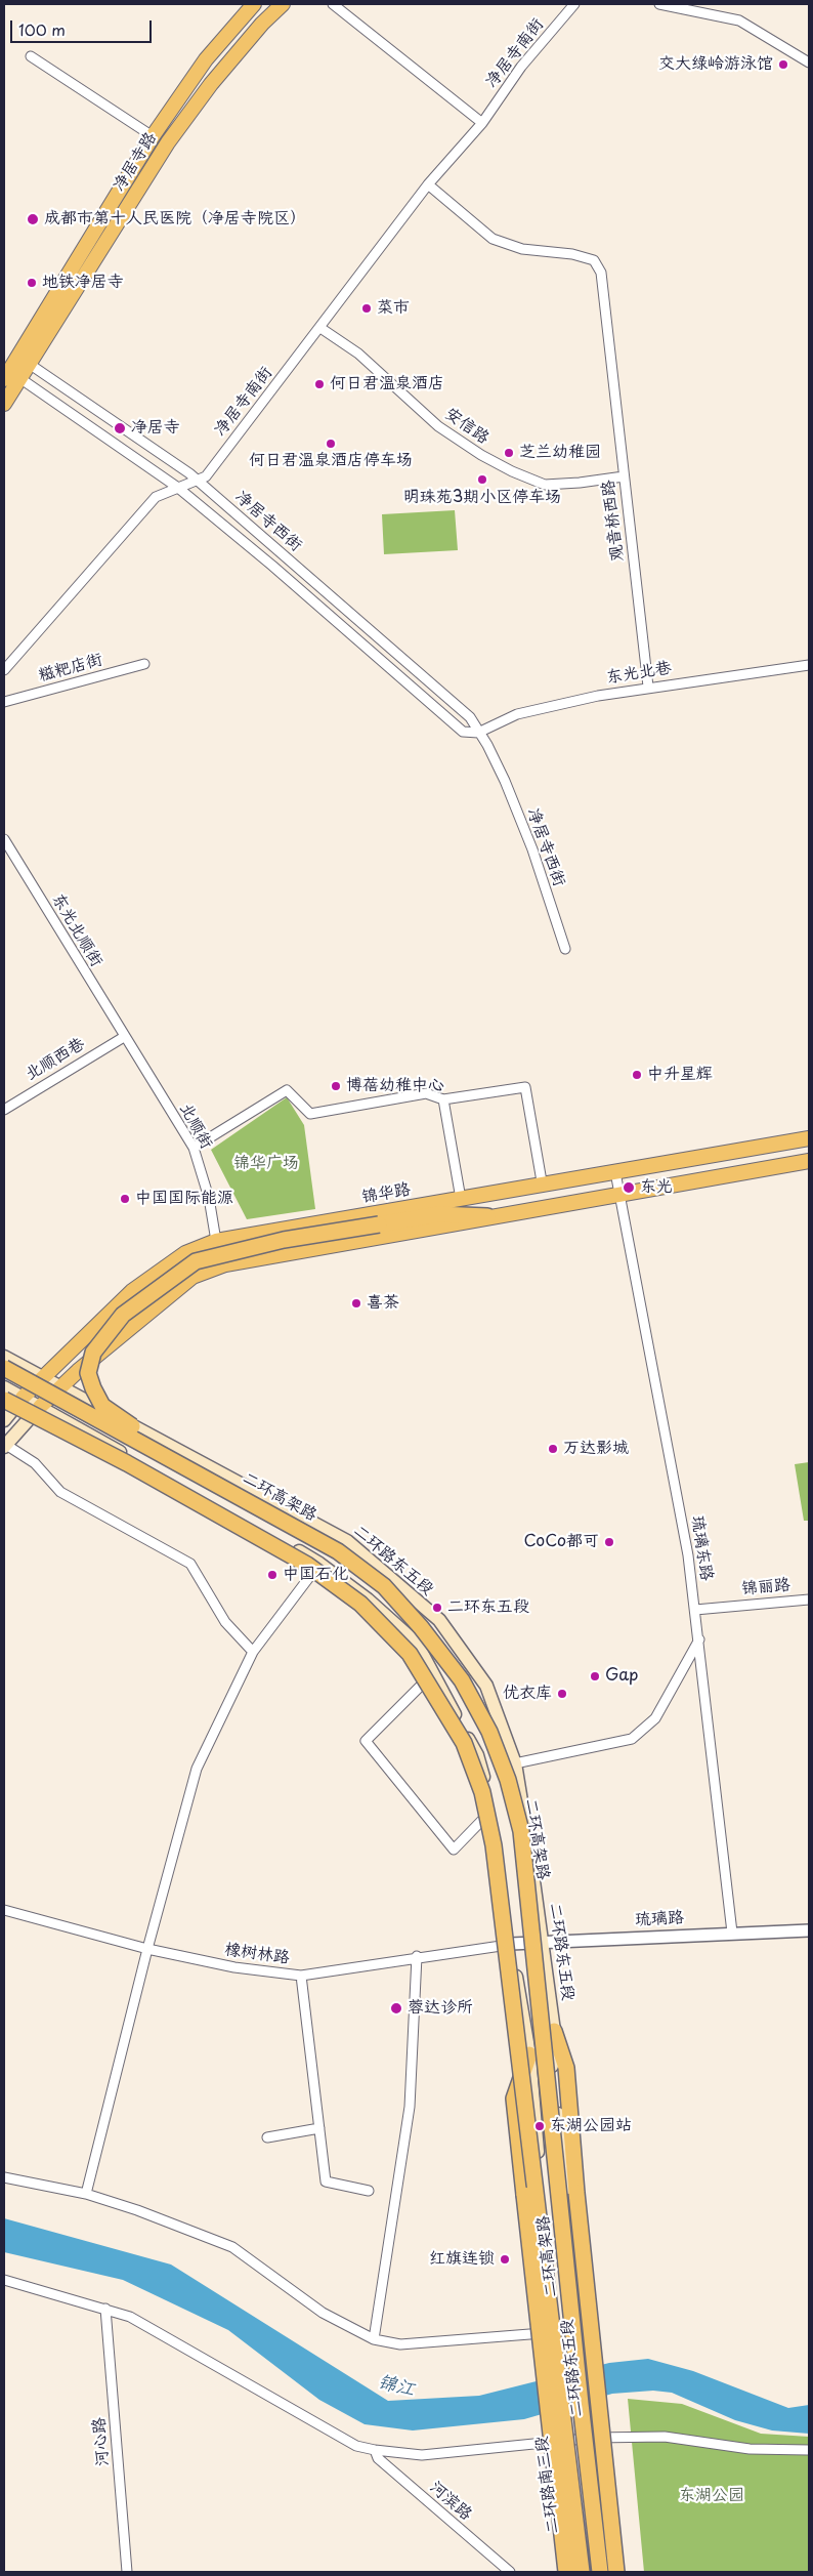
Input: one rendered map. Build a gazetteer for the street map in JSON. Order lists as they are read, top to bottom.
{
  "streets": {
    "highway": ["二环高架路"],
    "main road": [
      "净居寺路",
      "锦华路",
      "二环路东五段",
      "二环路南三段"
    ],
    "street": [
      "净居寺南街",
      "安信路",
      "观音桥西路",
      "净居寺西街",
      "糍粑店街",
      "东光北巷",
      "东光北顺街",
      "北顺西巷",
      "北顺街",
      "琉璃东路",
      "锦丽路",
      "琉璃路",
      "橡树林路",
      "河心路",
      "河滨路"
    ]
  },
  "crossings": [
    ["净居寺南街", "安信路"],
    ["净居寺南街", "观音桥西路"],
    ["净居寺南街", "净居寺西街"],
    ["净居寺路", "净居寺西街"],
    ["安信路", "观音桥西路"],
    ["观音桥西路", "东光北巷"],
    ["净居寺西街", "东光北巷"],
    ["东光北顺街", "北顺西巷"],
    ["东光北顺街", "北顺街"],
    ["北顺西巷", "北顺街"],
    ["北顺街", "锦华路"],
    ["锦华路", "琉璃东路"],
    ["锦华路", "二环路东五段"],
    ["琉璃东路", "锦丽路"],
    ["琉璃东路", "琉璃路"],
    ["二环路东五段", "琉璃路"],
    ["二环路东五段", "橡树林路"],
    ["二环路东五段", "二环路南三段"],
    ["琉璃路", "橡树林路"]
  ],
  "water": ["锦江"],
  "parks": ["锦华广场", "东湖公园"],
  "places": [
    "交大绿岭游泳馆",
    "成都市第十人民医院（净居寺院区）",
    "地铁净居寺",
    "菜市",
    "何日君温泉酒店",
    "净居寺",
    "何日君温泉酒店停车场",
    "芝兰幼稚园",
    "明珠苑3期小区停车场",
    "中升星辉",
    "博蓓幼稚中心",
    "东光",
    "中国国际能源",
    "喜茶",
    "万达影城",
    "CoCo都可",
    "中国石化",
    "二环东五段",
    "Gap",
    "优衣库",
    "蓉达诊所",
    "东湖公园站",
    "红旗连锁"
  ],
  "scale_bar": "100 m"
}
